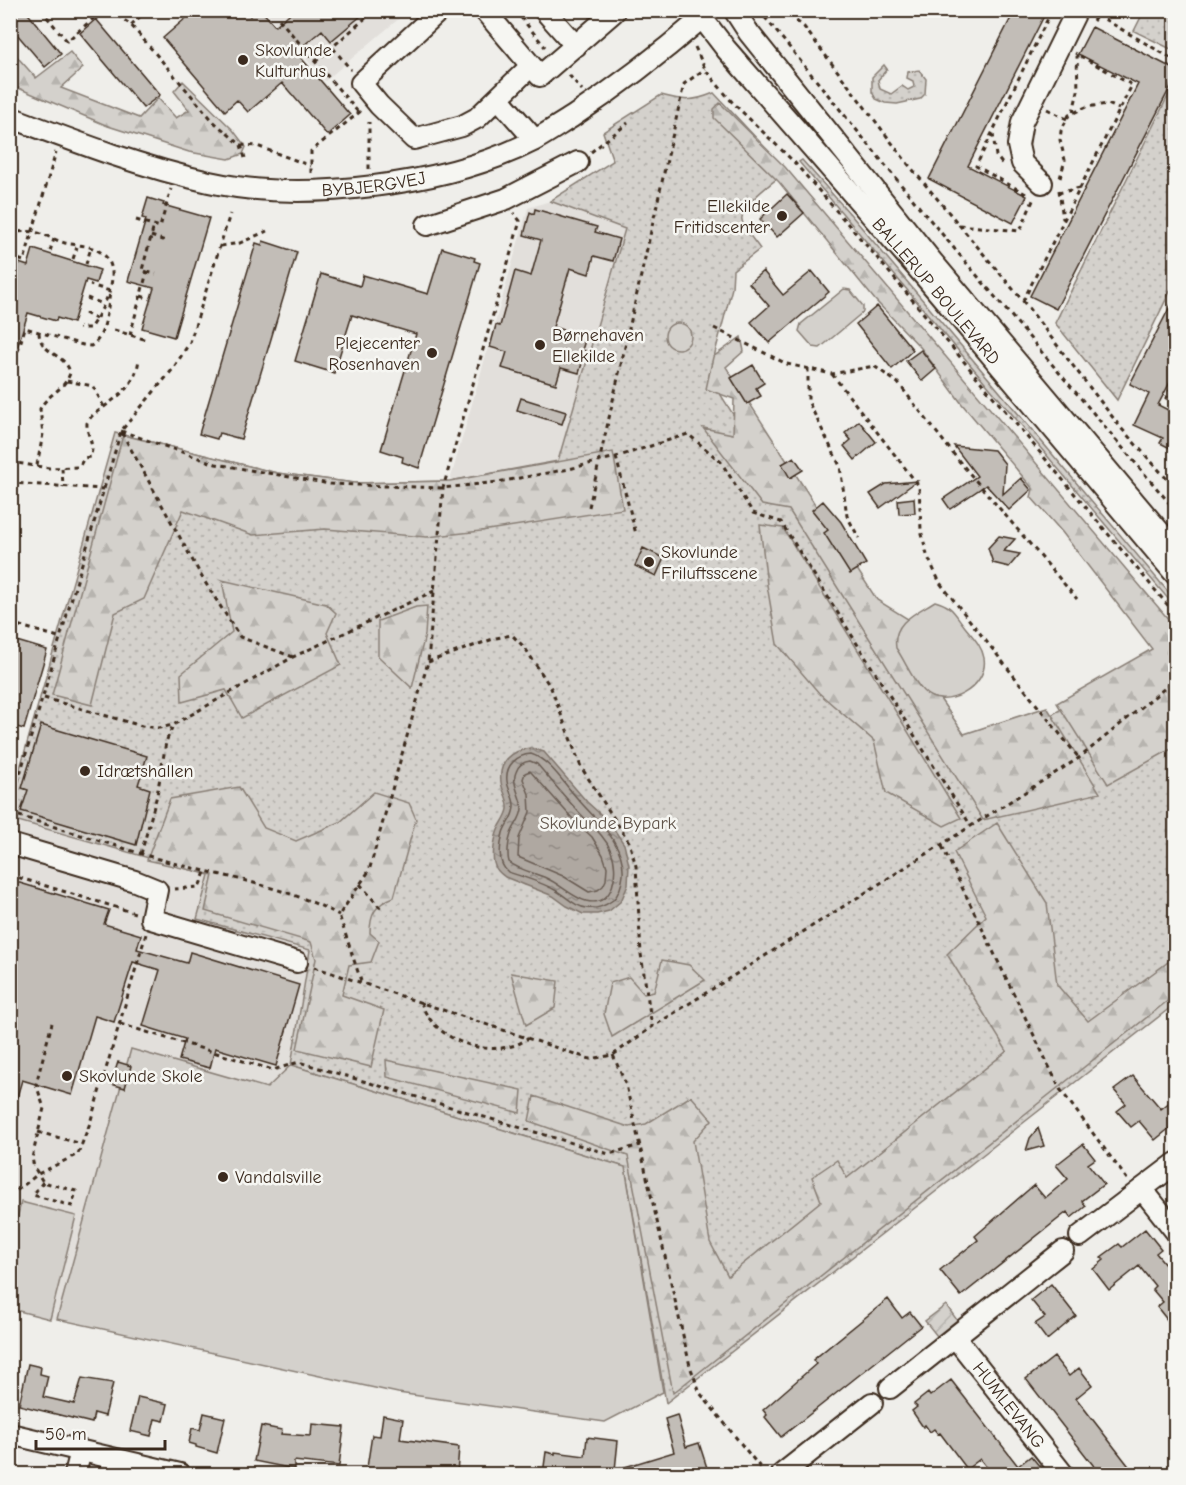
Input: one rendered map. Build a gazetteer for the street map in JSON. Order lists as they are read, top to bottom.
{
  "streets": {
    "street": ["BYBJERGVEJ", "BALLERUP BOULEVARD", "HUMLEVANG"]
  },
  "crossings": [
    ["BYBJERGVEJ", "BALLERUP BOULEVARD"]
  ],
  "parks": ["Skovlunde Bypark"],
  "places": [
    "Skovlunde Kulturhus",
    "Ellekilde Fritidscenter",
    "Børnehaven Ellekilde",
    "Plejecenter Rosenhaven",
    "Skovlunde Friluftsscene",
    "Idrætshallen",
    "Skovlunde Skole",
    "Vandalsville"
  ],
  "scale_bar": "50 m"
}
